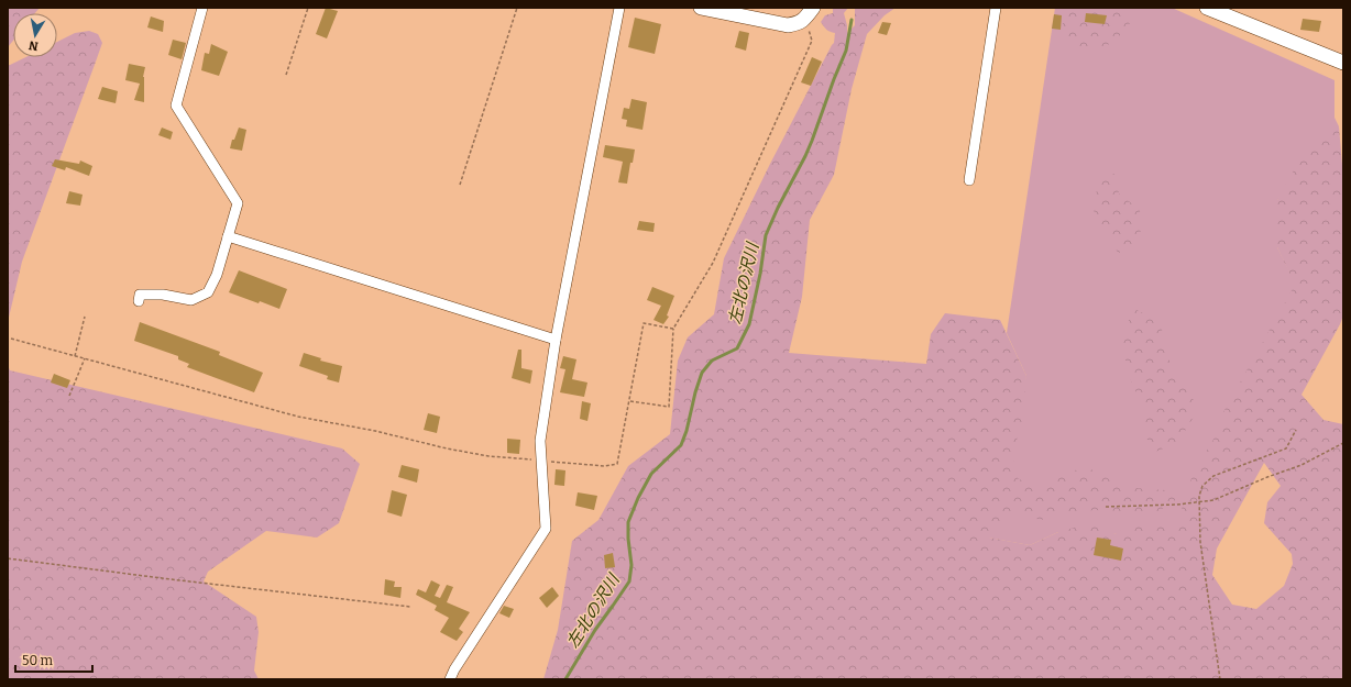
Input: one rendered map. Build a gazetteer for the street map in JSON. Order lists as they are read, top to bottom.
{
  "water": ["左北の沢川"],
  "scale_bar": "50 m",
  "north": "bottom"
}
